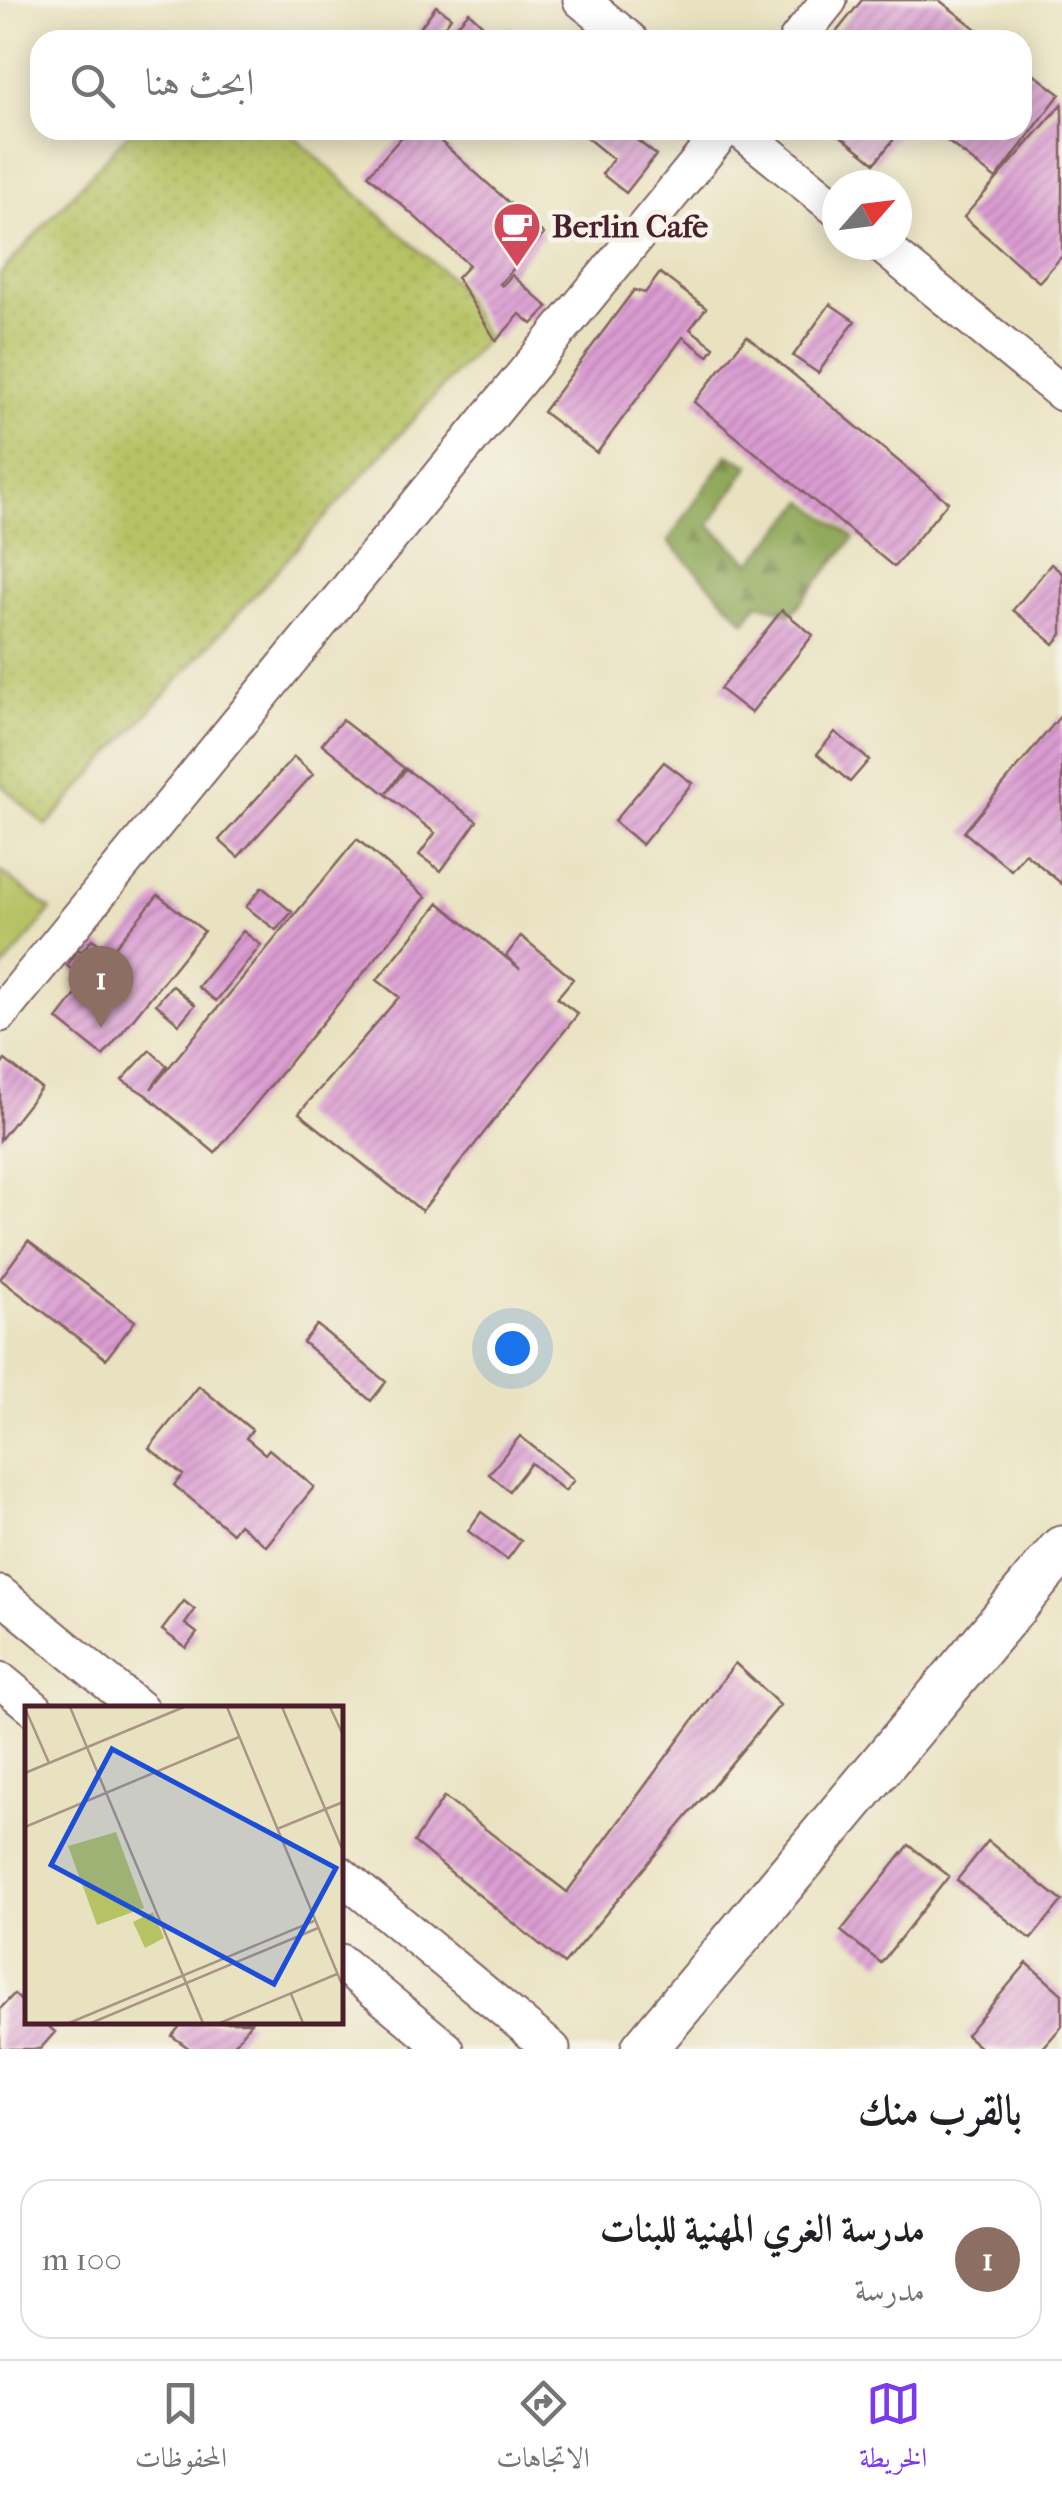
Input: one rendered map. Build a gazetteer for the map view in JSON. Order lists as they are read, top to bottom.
{
  "places": {
    "cafe": ["Berlin Cafe"]
  },
  "north": "top right",
  "page": {
    "search": "ابحث هنا",
    "pins": "1",
    "heading": "بالقرب منك",
    "list": [
      {
        "mark": "1",
        "name": "مدرسة الغري المهنية للبنات",
        "note": "مدرسة",
        "value": "100 m"
      }
    ],
    "nav": ["الخريطة", "الاتجاهات", "المحفوظات"]
  }
}
